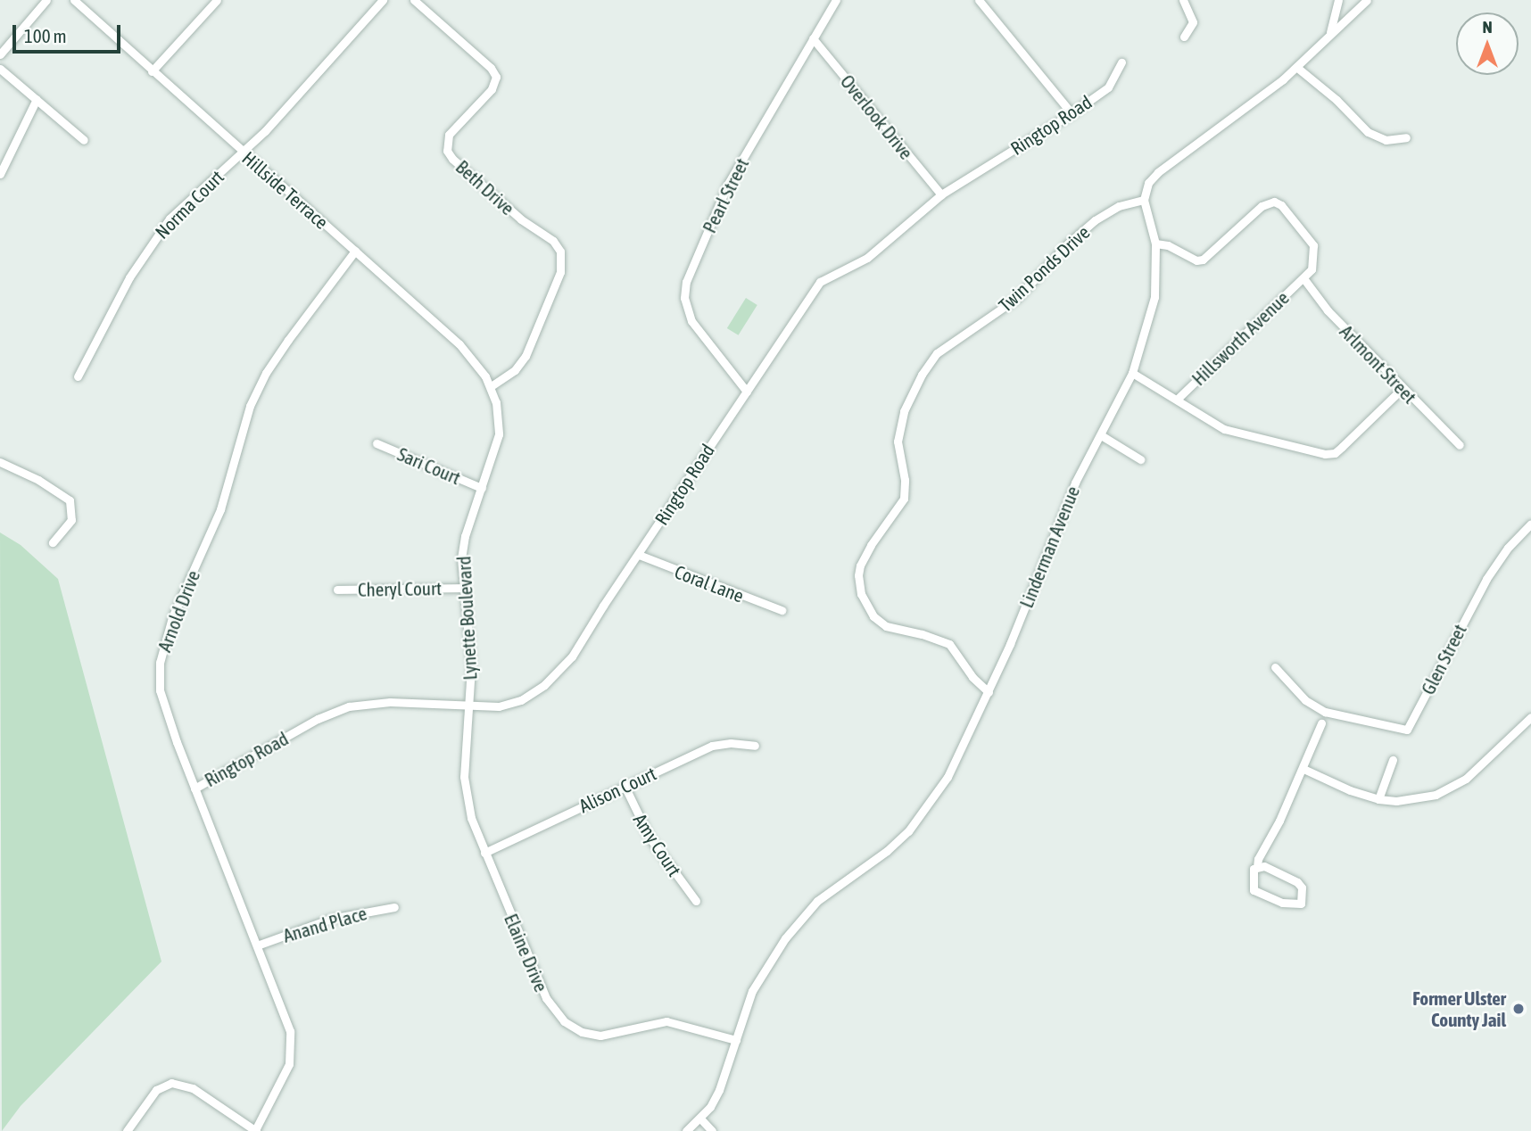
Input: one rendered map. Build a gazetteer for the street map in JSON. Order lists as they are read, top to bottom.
{
  "streets": {
    "street": [
      "Overlook Drive",
      "Ringtop Road",
      "Beth Drive",
      "Hillside Terrace",
      "Pearl Street",
      "Norma Court",
      "Twin Ponds Drive",
      "Hillsworth Avenue",
      "Arlmont Street",
      "Sari Court",
      "Linderman Avenue",
      "Coral Lane",
      "Cheryl Court",
      "Arnold Drive",
      "Lynette Boulevard",
      "Glen Street",
      "Alison Court",
      "Amy Court",
      "Anand Place",
      "Elaine Drive"
    ]
  },
  "crossings": [
    ["Overlook Drive", "Ringtop Road"],
    ["Overlook Drive", "Pearl Street"],
    ["Ringtop Road", "Pearl Street"],
    ["Ringtop Road", "Coral Lane"],
    ["Ringtop Road", "Arnold Drive"],
    ["Ringtop Road", "Lynette Boulevard"],
    ["Ringtop Road", "Elaine Drive"],
    ["Beth Drive", "Hillside Terrace"],
    ["Beth Drive", "Lynette Boulevard"],
    ["Hillside Terrace", "Norma Court"],
    ["Hillside Terrace", "Arnold Drive"],
    ["Hillside Terrace", "Lynette Boulevard"],
    ["Twin Ponds Drive", "Linderman Avenue"],
    ["Hillsworth Avenue", "Arlmont Street"],
    ["Sari Court", "Lynette Boulevard"],
    ["Linderman Avenue", "Elaine Drive"],
    ["Cheryl Court", "Lynette Boulevard"],
    ["Arnold Drive", "Anand Place"],
    ["Lynette Boulevard", "Elaine Drive"],
    ["Alison Court", "Amy Court"],
    ["Alison Court", "Elaine Drive"]
  ],
  "places": ["Former Ulster County Jail"],
  "scale_bar": "100 m",
  "north": "top"
}
